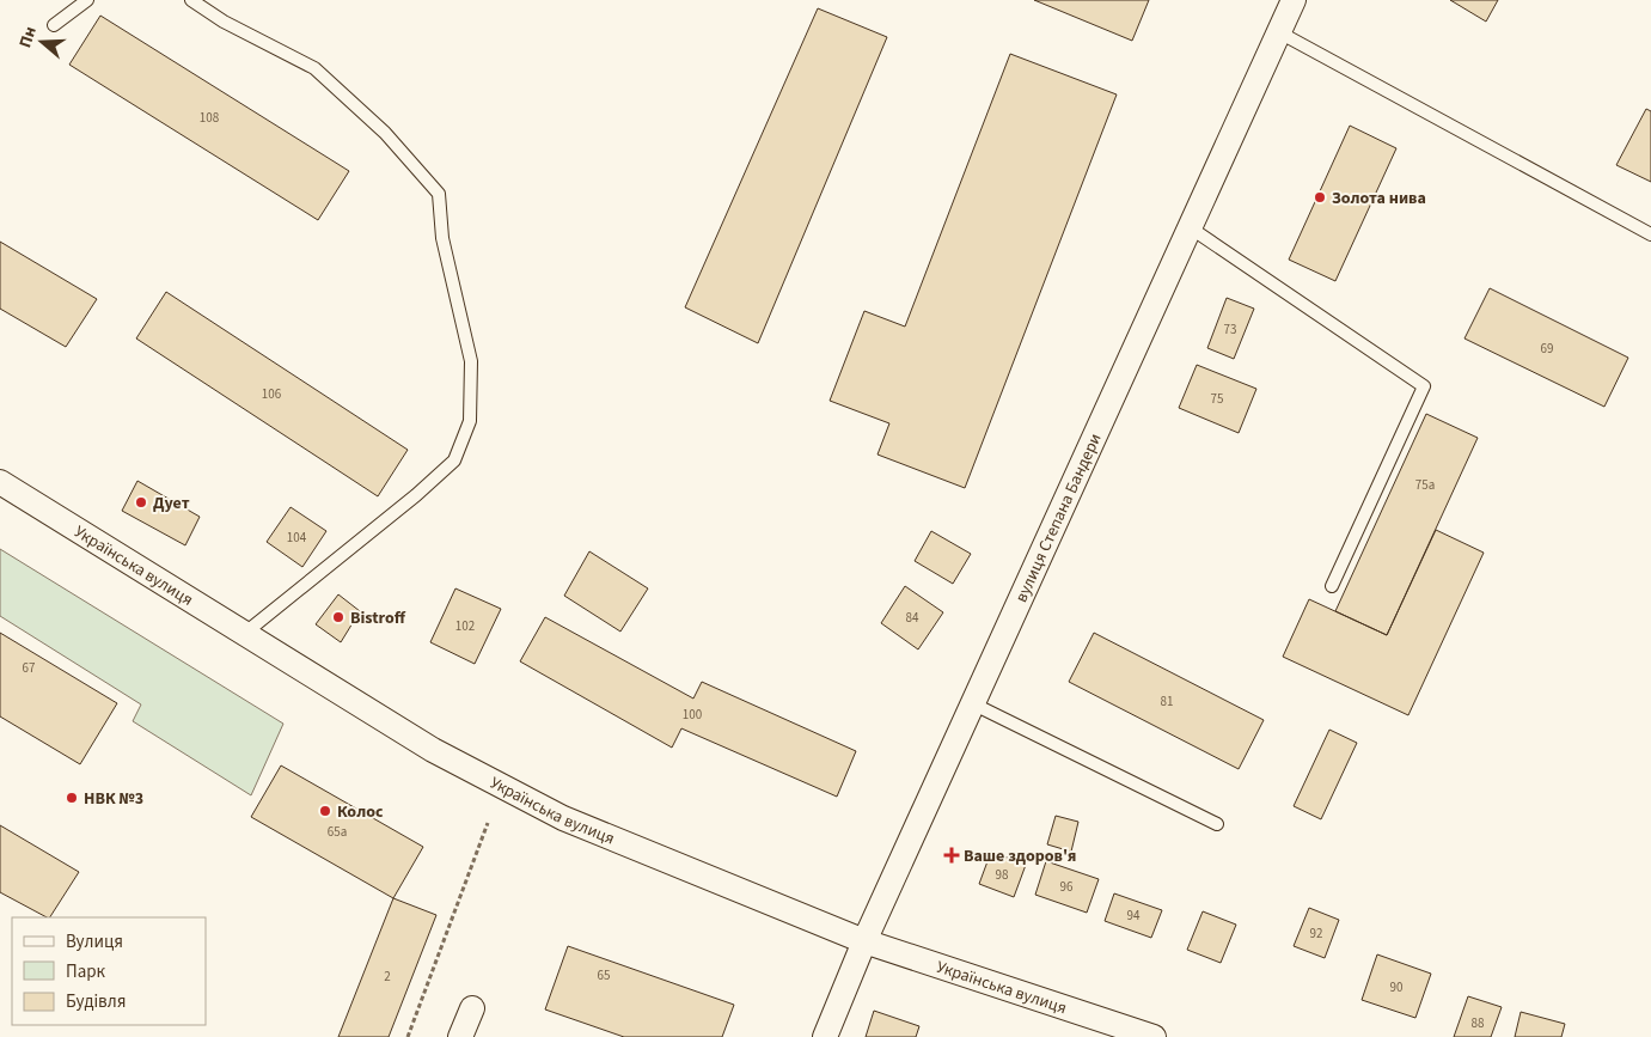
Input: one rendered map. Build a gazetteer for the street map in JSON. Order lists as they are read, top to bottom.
{
  "streets": {
    "street": ["вулиця Степана Бандери", "Українська вулиця"]
  },
  "crossings": [
    ["вулиця Степана Бандери", "Українська вулиця"]
  ],
  "places": {
    "other": [
      "Золота нива",
      "Дует",
      "Bistroff",
      "НВК №3",
      "Колос"
    ],
    "health": ["Ваше здоров'я"]
  },
  "house_numbers": [
    "108",
    "73",
    "69",
    "106",
    "75",
    "75а",
    "104",
    "84",
    "102",
    "67",
    "81",
    "100",
    "65а",
    "98",
    "96",
    "94",
    "92",
    "65",
    "2",
    "90",
    "88"
  ],
  "legend": ["Вулиця", "Парк", "Будівля"],
  "north": "left"
}
